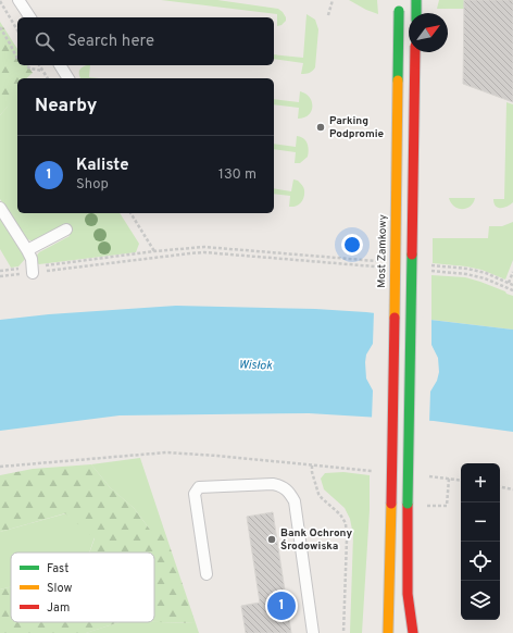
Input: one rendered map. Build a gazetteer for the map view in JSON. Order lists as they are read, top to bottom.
{
  "streets": {
    "main road": ["Most Zamkowy"]
  },
  "water": ["Wisłok"],
  "places": ["Parking Podpromie", "Bank Ochrony Środowiska"],
  "legend": ["Fast", "Slow", "Jam"],
  "north": "top right",
  "page": {
    "search": "Search here",
    "heading": "Nearby",
    "list": [
      {
        "mark": "1",
        "name": "Kaliste",
        "note": "Shop",
        "value": "130 m"
      }
    ],
    "map_buttons": ["+", "−"],
    "pins": "1"
  }
}
